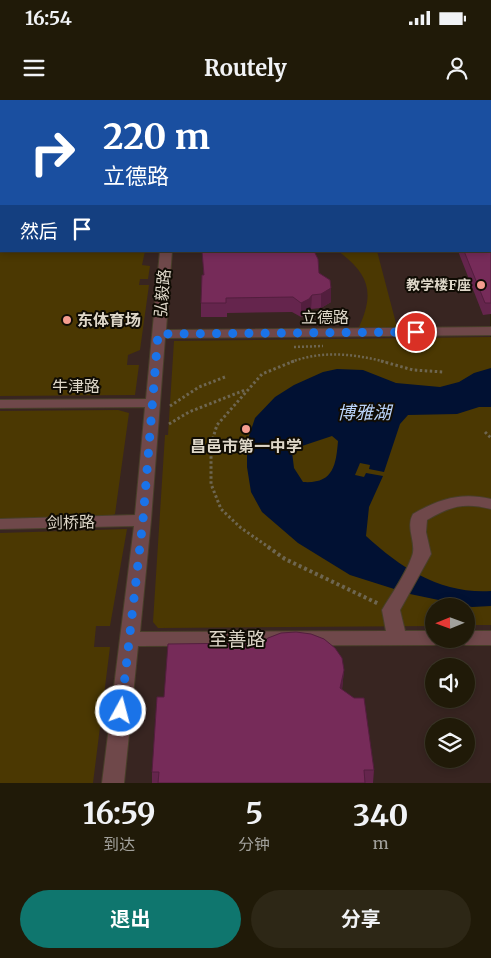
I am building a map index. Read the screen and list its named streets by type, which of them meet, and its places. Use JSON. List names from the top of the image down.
{
  "streets": {
    "street": [
      "弘毅路",
      "立德路",
      "牛津路",
      "剑桥路",
      "至善路"
    ]
  },
  "crossings": [
    ["弘毅路", "立德路"],
    ["弘毅路", "牛津路"],
    ["弘毅路", "剑桥路"],
    ["弘毅路", "至善路"]
  ],
  "water": ["博雅湖"],
  "places": ["教学楼F座", "东体育场", "昌邑市第一中学"],
  "north": "left",
  "page": {
    "status": "16:54",
    "header": "Routely",
    "turn": ["220 m", "立德路"],
    "then": "然后",
    "eta": [
      "16:59",
      "到达",
      "5",
      "分钟",
      "340",
      "m"
    ],
    "buttons": ["退出", "分享"]
  }
}
